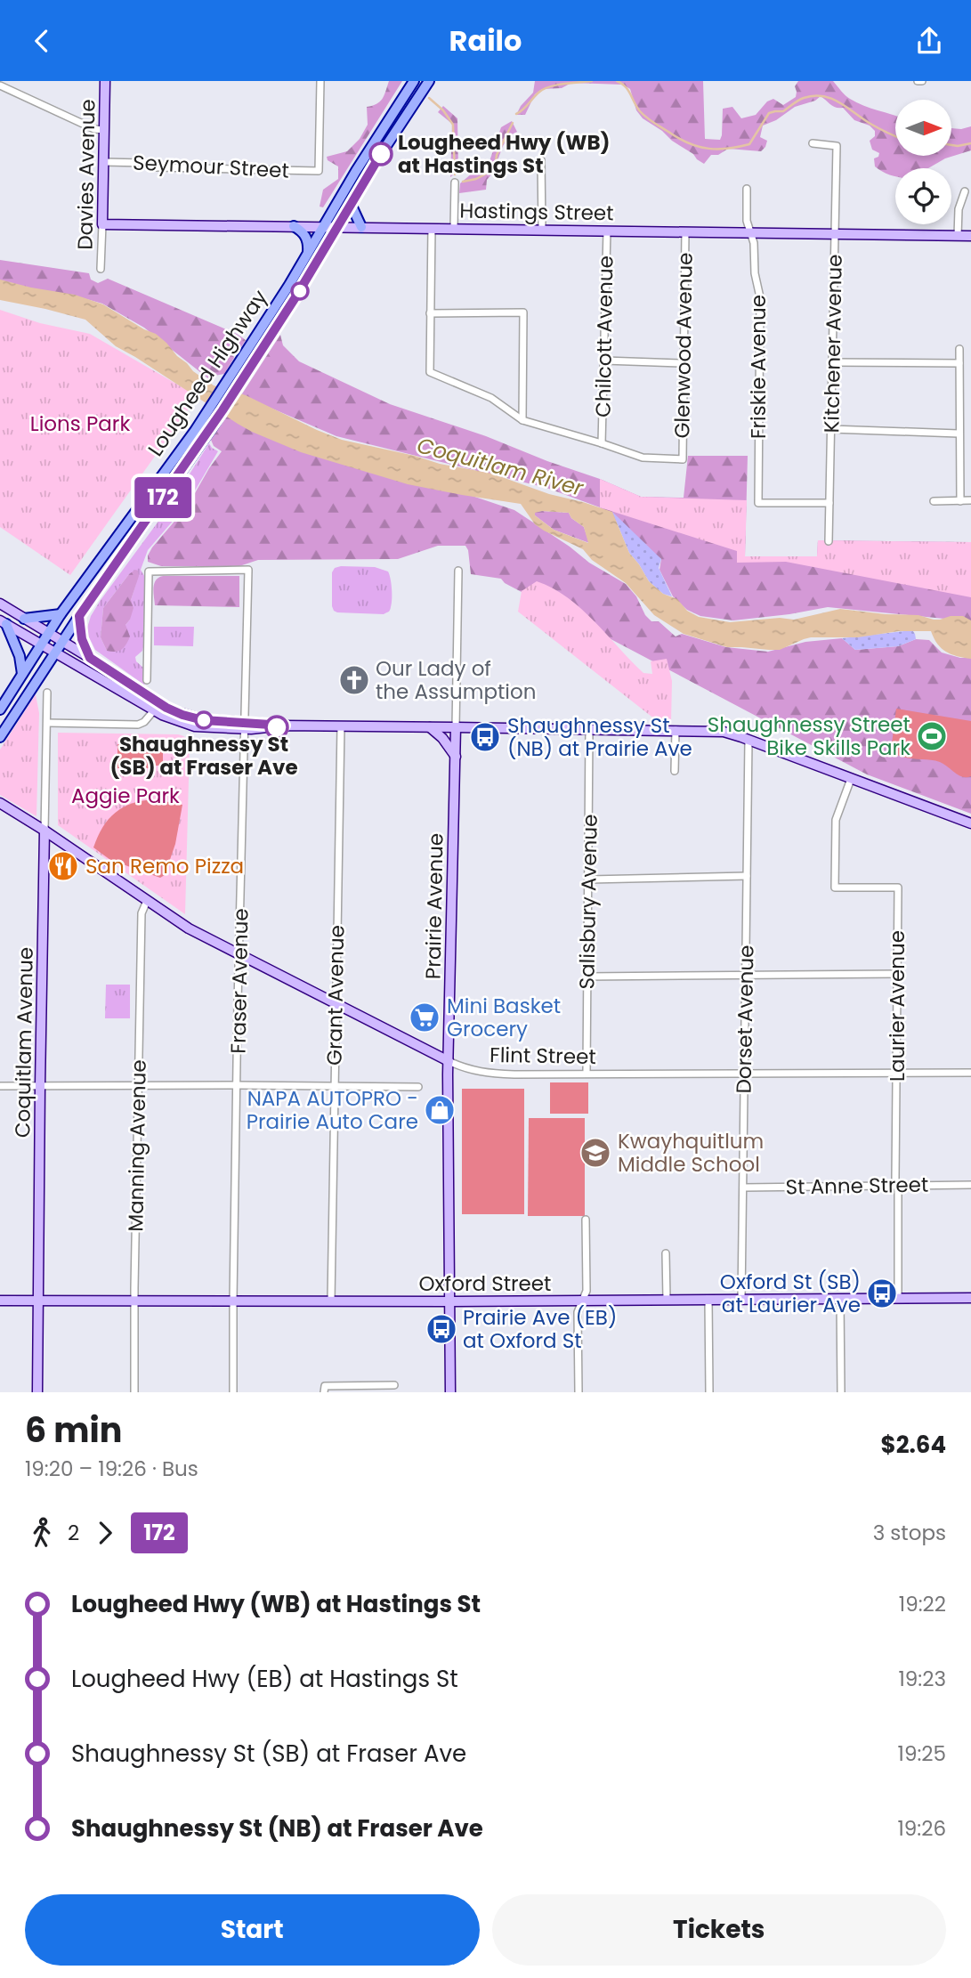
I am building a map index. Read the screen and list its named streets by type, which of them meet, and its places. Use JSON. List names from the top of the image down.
{
  "streets": {
    "main road": [
      "Davies Avenue",
      "Hastings Street",
      "Lougheed Highway",
      "Prairie Avenue",
      "Coquitlam Avenue",
      "Flint Street",
      "Oxford Street"
    ],
    "street": [
      "Seymour Street",
      "Chilcott Avenue",
      "Kitchener Avenue",
      "Glenwood Avenue",
      "Friskie Avenue",
      "Salisbury Avenue",
      "Fraser Avenue",
      "Grant Avenue",
      "Laurier Avenue",
      "Dorset Avenue",
      "Manning Avenue",
      "St Anne Street"
    ]
  },
  "crossings": [
    ["Seymour Street", "Davies Avenue"],
    ["Davies Avenue", "Hastings Street"],
    ["Hastings Street", "Chilcott Avenue"],
    ["Hastings Street", "Kitchener Avenue"],
    ["Hastings Street", "Glenwood Avenue"],
    ["Hastings Street", "Friskie Avenue"],
    ["Hastings Street", "Lougheed Highway"],
    ["Chilcott Avenue", "Glenwood Avenue"],
    ["Kitchener Avenue", "Friskie Avenue"],
    ["Salisbury Avenue", "Flint Street"],
    ["Prairie Avenue", "Flint Street"],
    ["Prairie Avenue", "Oxford Street"],
    ["Fraser Avenue", "Flint Street"],
    ["Fraser Avenue", "Oxford Street"],
    ["Grant Avenue", "Flint Street"],
    ["Grant Avenue", "Oxford Street"],
    ["Laurier Avenue", "Flint Street"],
    ["Laurier Avenue", "St Anne Street"],
    ["Laurier Avenue", "Oxford Street"],
    ["Dorset Avenue", "Flint Street"],
    ["Dorset Avenue", "St Anne Street"],
    ["Dorset Avenue", "Oxford Street"],
    ["Coquitlam Avenue", "Flint Street"],
    ["Coquitlam Avenue", "Oxford Street"],
    ["Flint Street", "Manning Avenue"],
    ["Manning Avenue", "Oxford Street"]
  ],
  "water": ["Coquitlam River"],
  "parks": ["Lions Park", "Aggie Park"],
  "places": {
    "other": ["Lougheed Hwy (WB) at Hastings St", "Shaughnessy St (SB) at Fraser Ave"],
    "church": ["Our Lady of the Assumption"],
    "sports": ["Shaughnessy Street Bike Skills Park"],
    "bus stop": ["Shaughnessy St (NB) at Prairie Ave", "Oxford St (SB) at Laurier Ave", "Prairie Ave (EB) at Oxford St"],
    "restaurant": ["San Remo Pizza"],
    "supermarket": ["Mini Basket Grocery"],
    "shop": ["NAPA AUTOPRO - Prairie Auto Care"],
    "school or university": ["Kwayhquitlum Middle School"]
  },
  "lines": ["bus line 172"],
  "north": "right",
  "page": {
    "header": "Railo",
    "on_map": "172",
    "heading": ["6 min", "19:20 – 19:26 · Bus", "$2.64"],
    "legs": ["2", "172", "3 stops"],
    "list": [
      {
        "name": "Lougheed Hwy (WB) at Hastings St",
        "value": "19:22"
      },
      {
        "name": "Lougheed Hwy (EB) at Hastings St",
        "value": "19:23"
      },
      {
        "name": "Shaughnessy St (SB) at Fraser Ave",
        "value": "19:25"
      },
      {
        "name": "Shaughnessy St (NB) at Fraser Ave",
        "value": "19:26"
      }
    ],
    "buttons": ["Start", "Tickets"]
  }
}
